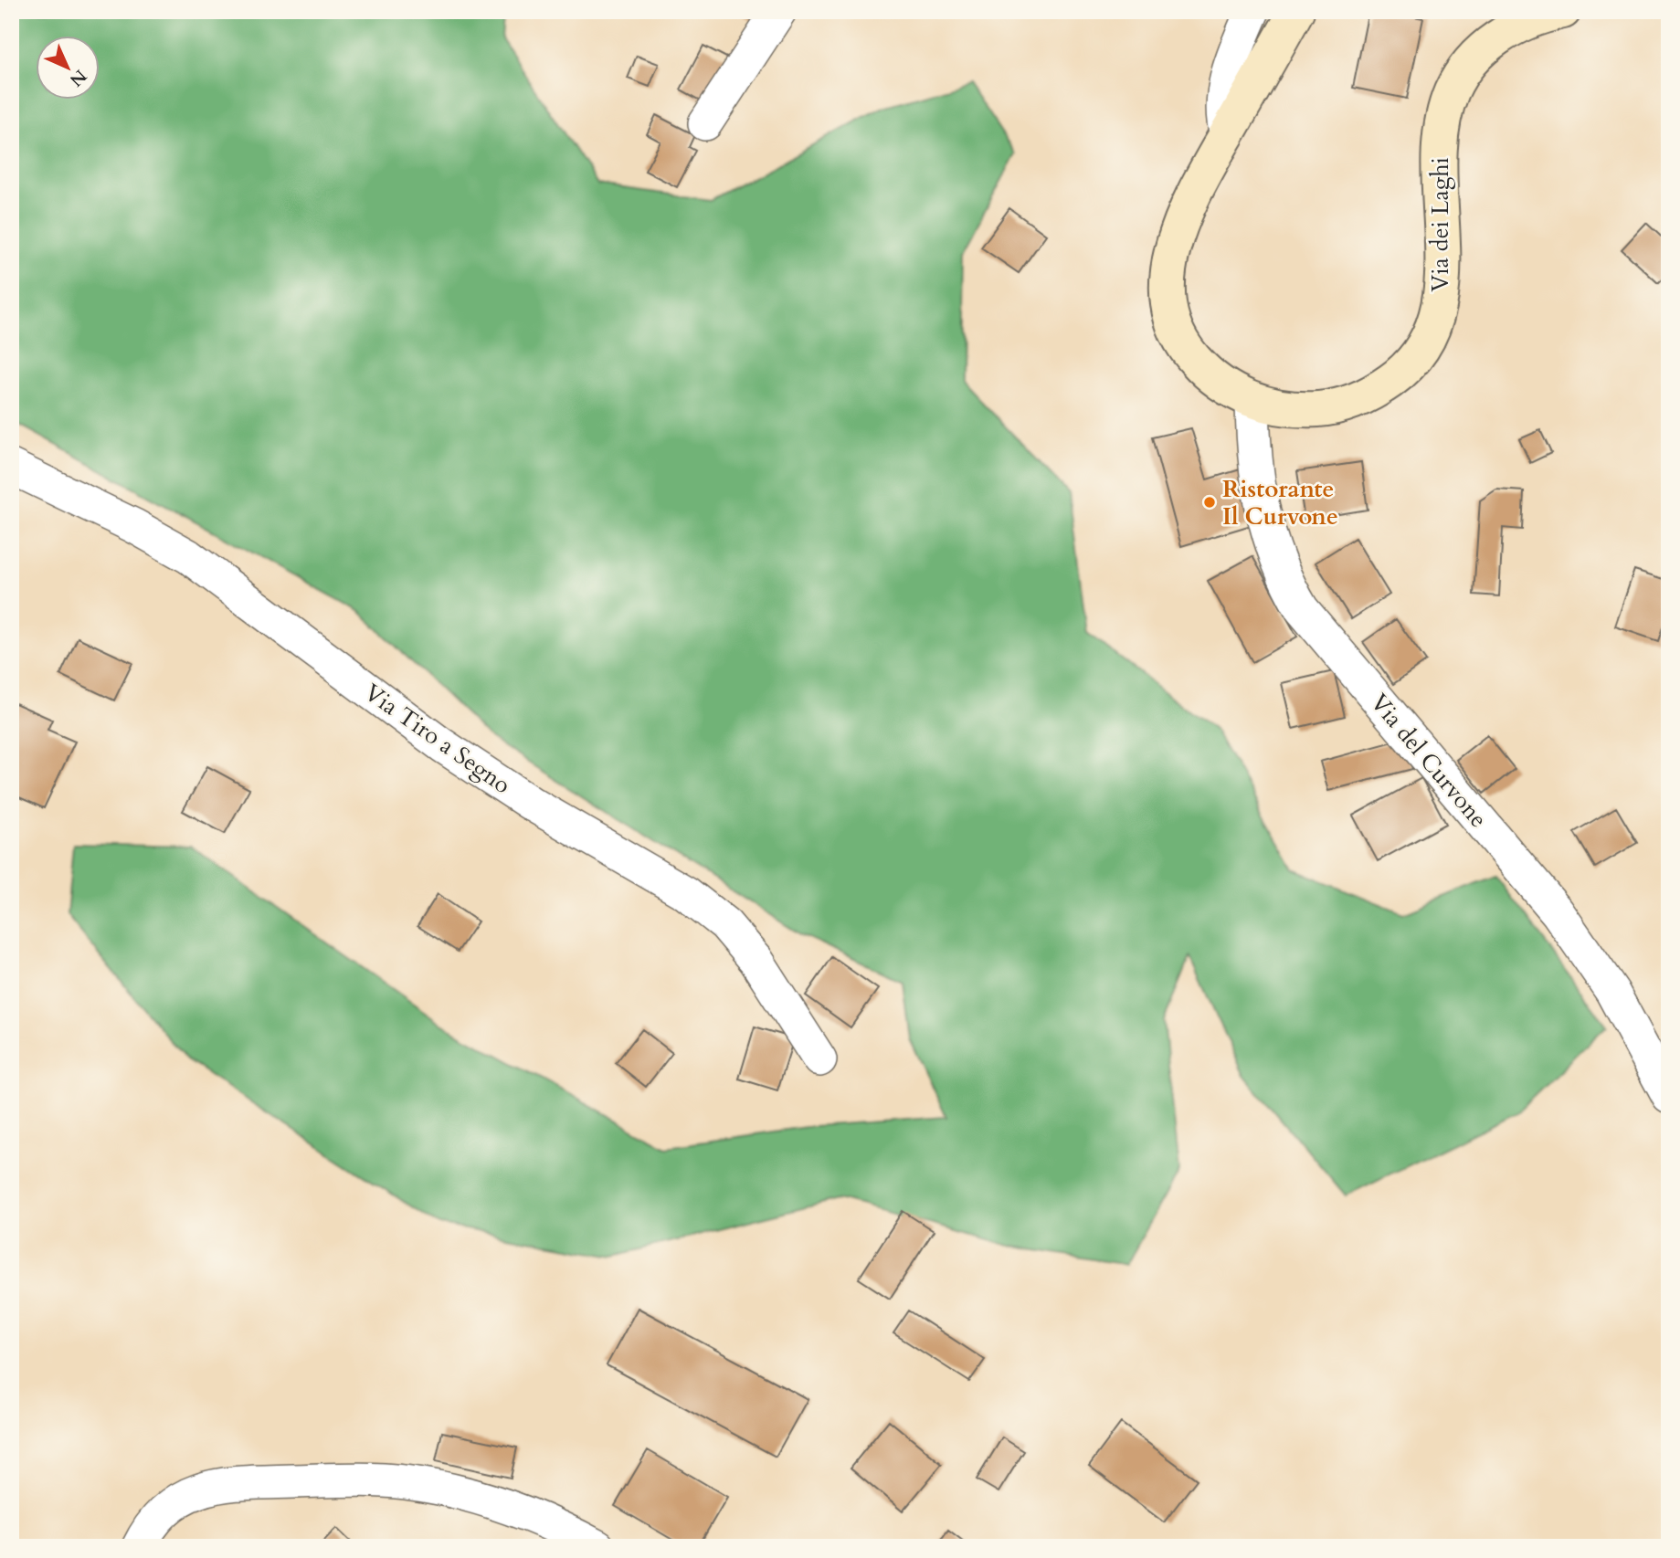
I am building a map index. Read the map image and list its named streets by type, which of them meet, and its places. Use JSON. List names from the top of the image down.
{
  "streets": {
    "main road": ["Via dei Laghi"],
    "street": ["Via Tiro a Segno", "Via del Curvone"]
  },
  "crossings": [
    ["Via dei Laghi", "Via del Curvone"]
  ],
  "places": ["Ristorante Il Curvone"],
  "north": "bottom right"
}
